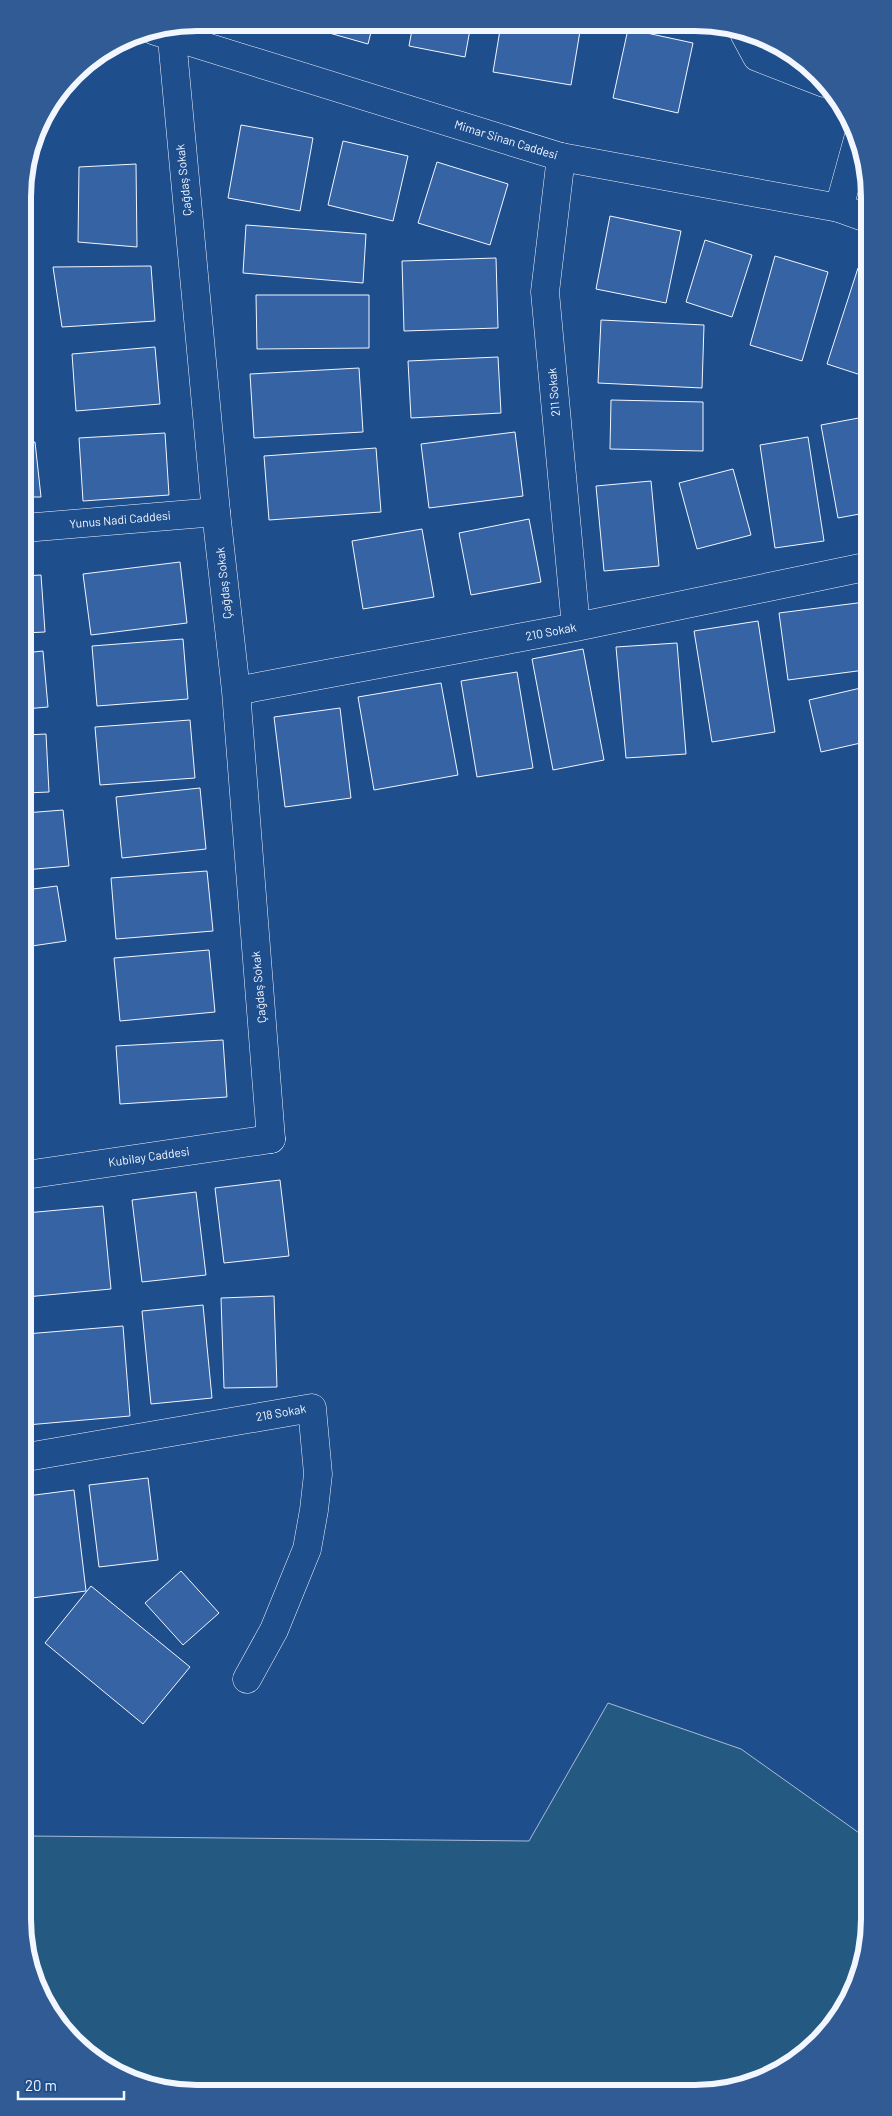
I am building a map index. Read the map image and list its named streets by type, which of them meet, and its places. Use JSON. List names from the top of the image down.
{
  "streets": {
    "street": [
      "Mimar Sinan Caddesi",
      "Çağdaş Sokak",
      "211 Sokak",
      "Yunus Nadi Caddesi",
      "210 Sokak",
      "Kubilay Caddesi",
      "218 Sokak"
    ]
  },
  "crossings": [
    ["Mimar Sinan Caddesi", "211 Sokak"],
    ["Çağdaş Sokak", "Yunus Nadi Caddesi"],
    ["Çağdaş Sokak", "210 Sokak"],
    ["Çağdaş Sokak", "Kubilay Caddesi"],
    ["211 Sokak", "210 Sokak"]
  ],
  "scale_bar": "20 m"
}
